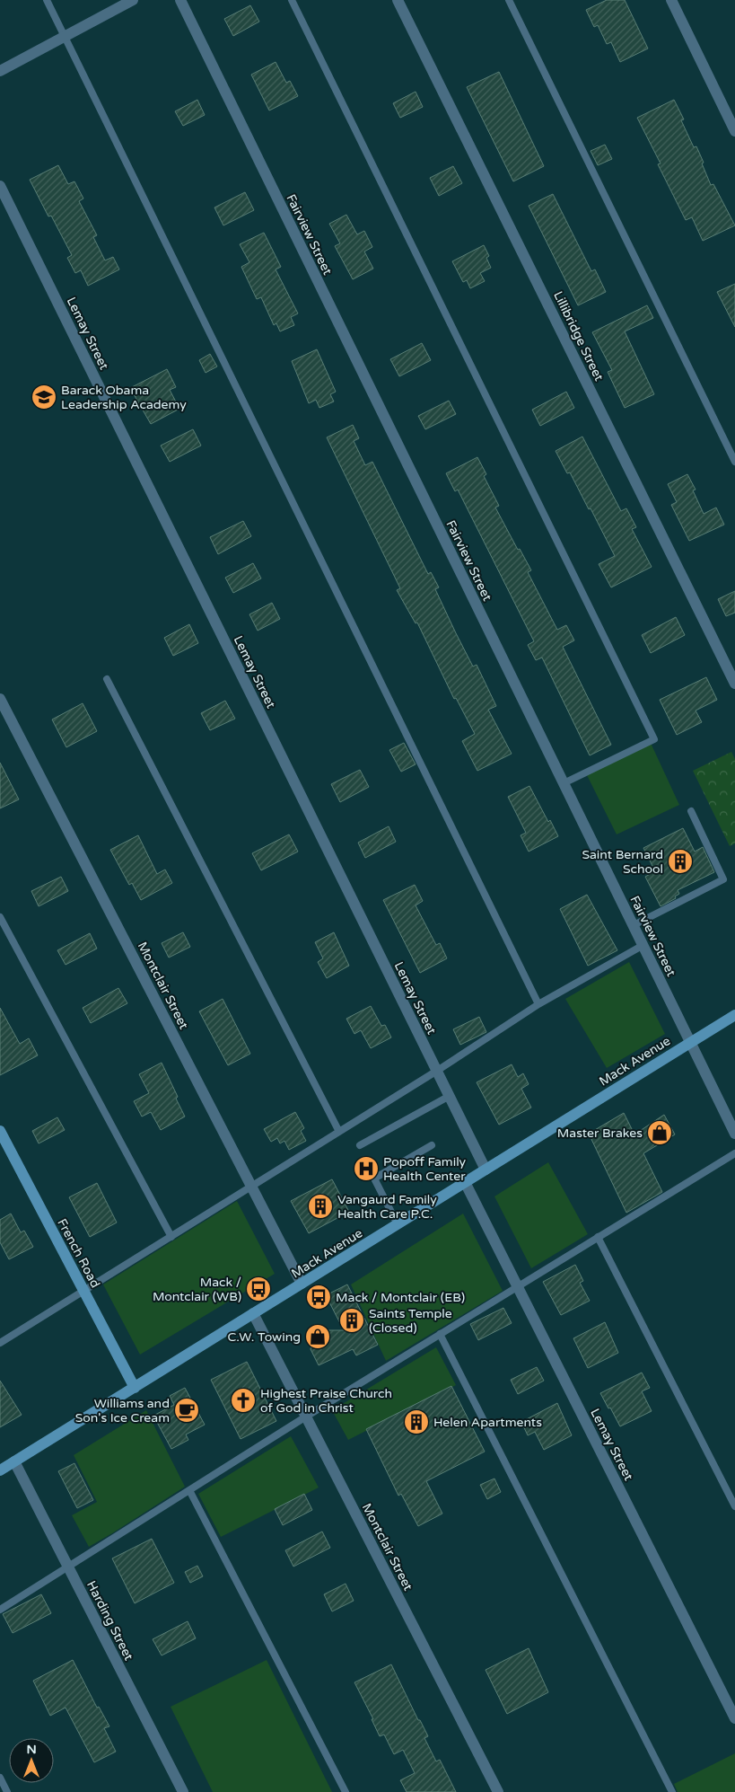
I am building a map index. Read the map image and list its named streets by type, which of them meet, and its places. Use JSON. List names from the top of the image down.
{
  "streets": {
    "main road": ["Mack Avenue", "French Road"],
    "street": [
      "Fairview Street",
      "Lemay Street",
      "Lillibridge Street",
      "Montclair Street",
      "Harding Street"
    ]
  },
  "crossings": [
    ["Fairview Street", "Mack Avenue"],
    ["Lemay Street", "Mack Avenue"],
    ["Montclair Street", "Mack Avenue"],
    ["Mack Avenue", "French Road"],
    ["Mack Avenue", "Harding Street"]
  ],
  "places": {
    "school or university": ["Barack Obama Leadership Academy"],
    "building": [
      "Saint Bernard School",
      "Vangaurd Family Health Care P.C.",
      "Saints Temple (Closed)",
      "Helen Apartments"
    ],
    "shop": ["Master Brakes", "C.W. Towing"],
    "hospital": ["Popoff Family Health Center"],
    "bus stop": ["Mack / Montclair (WB)", "Mack / Montclair (EB)"],
    "church": ["Highest Praise Church of God in Christ"],
    "cafe": ["Williams and Son's Ice Cream"]
  },
  "north": "top"
}
